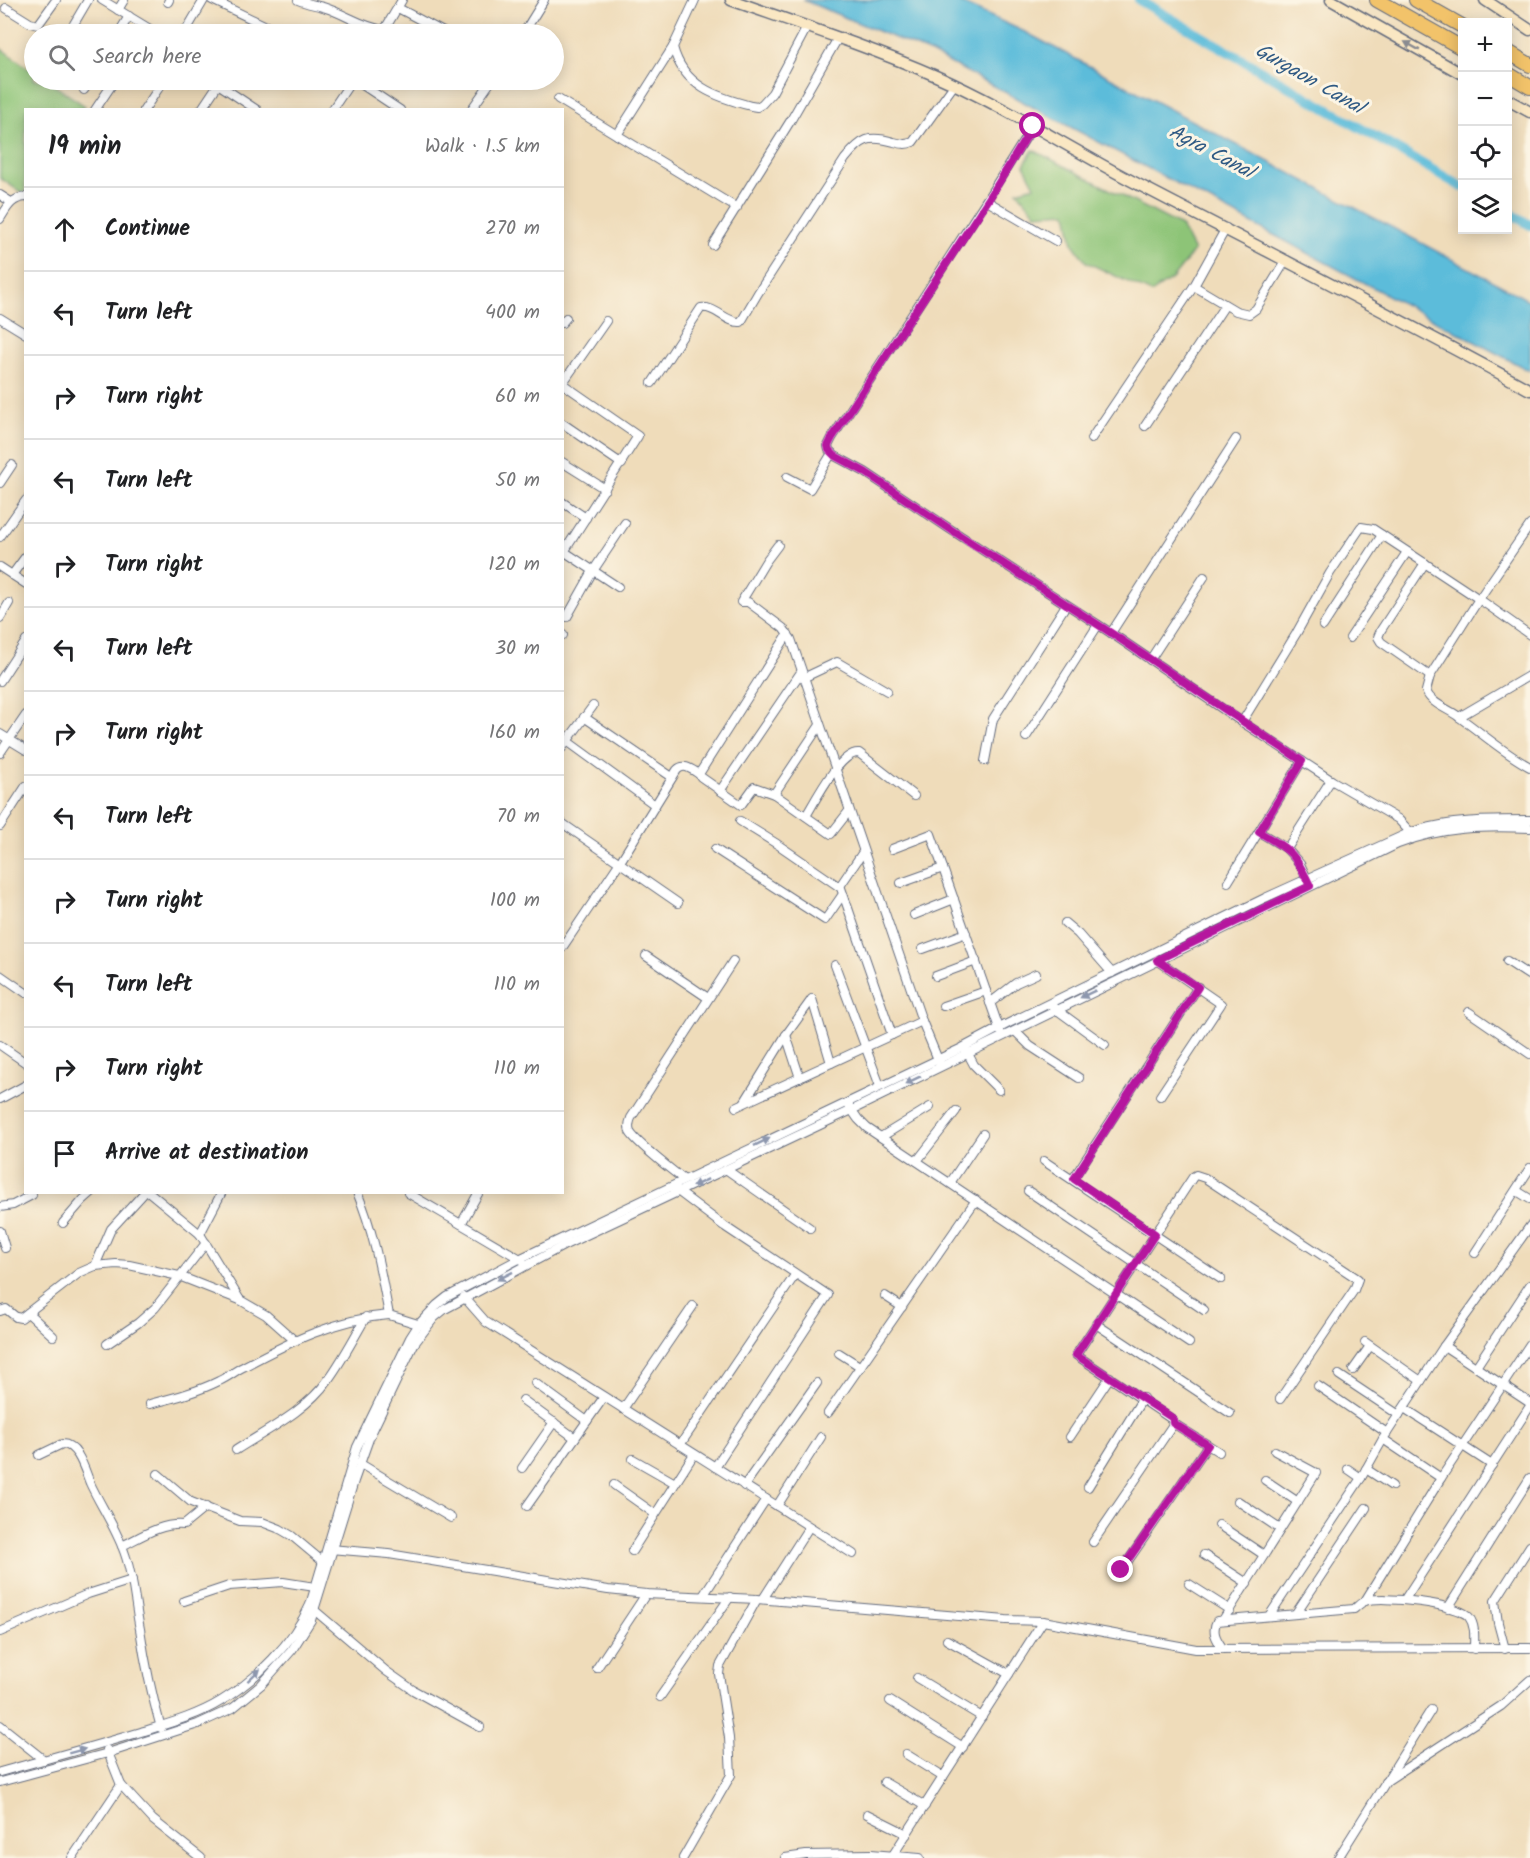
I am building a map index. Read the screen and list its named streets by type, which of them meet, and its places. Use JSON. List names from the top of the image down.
{
  "water": ["Gurgaon Canal", "Agra Canal"],
  "page": {
    "map_buttons": ["+", "−"],
    "search": "Search here",
    "heading": ["19 min", "Walk · 1.5 km"],
    "list": [
      ["Continue", "270 m"],
      ["Turn left", "400 m"],
      ["Turn right", "60 m"],
      ["Turn left", "50 m"],
      ["Turn right", "120 m"],
      ["Turn left", "30 m"],
      ["Turn right", "160 m"],
      ["Turn left", "70 m"],
      ["Turn right", "100 m"],
      ["Turn left", "110 m"],
      ["Turn right", "110 m"],
      "Arrive at destination"
    ]
  }
}
